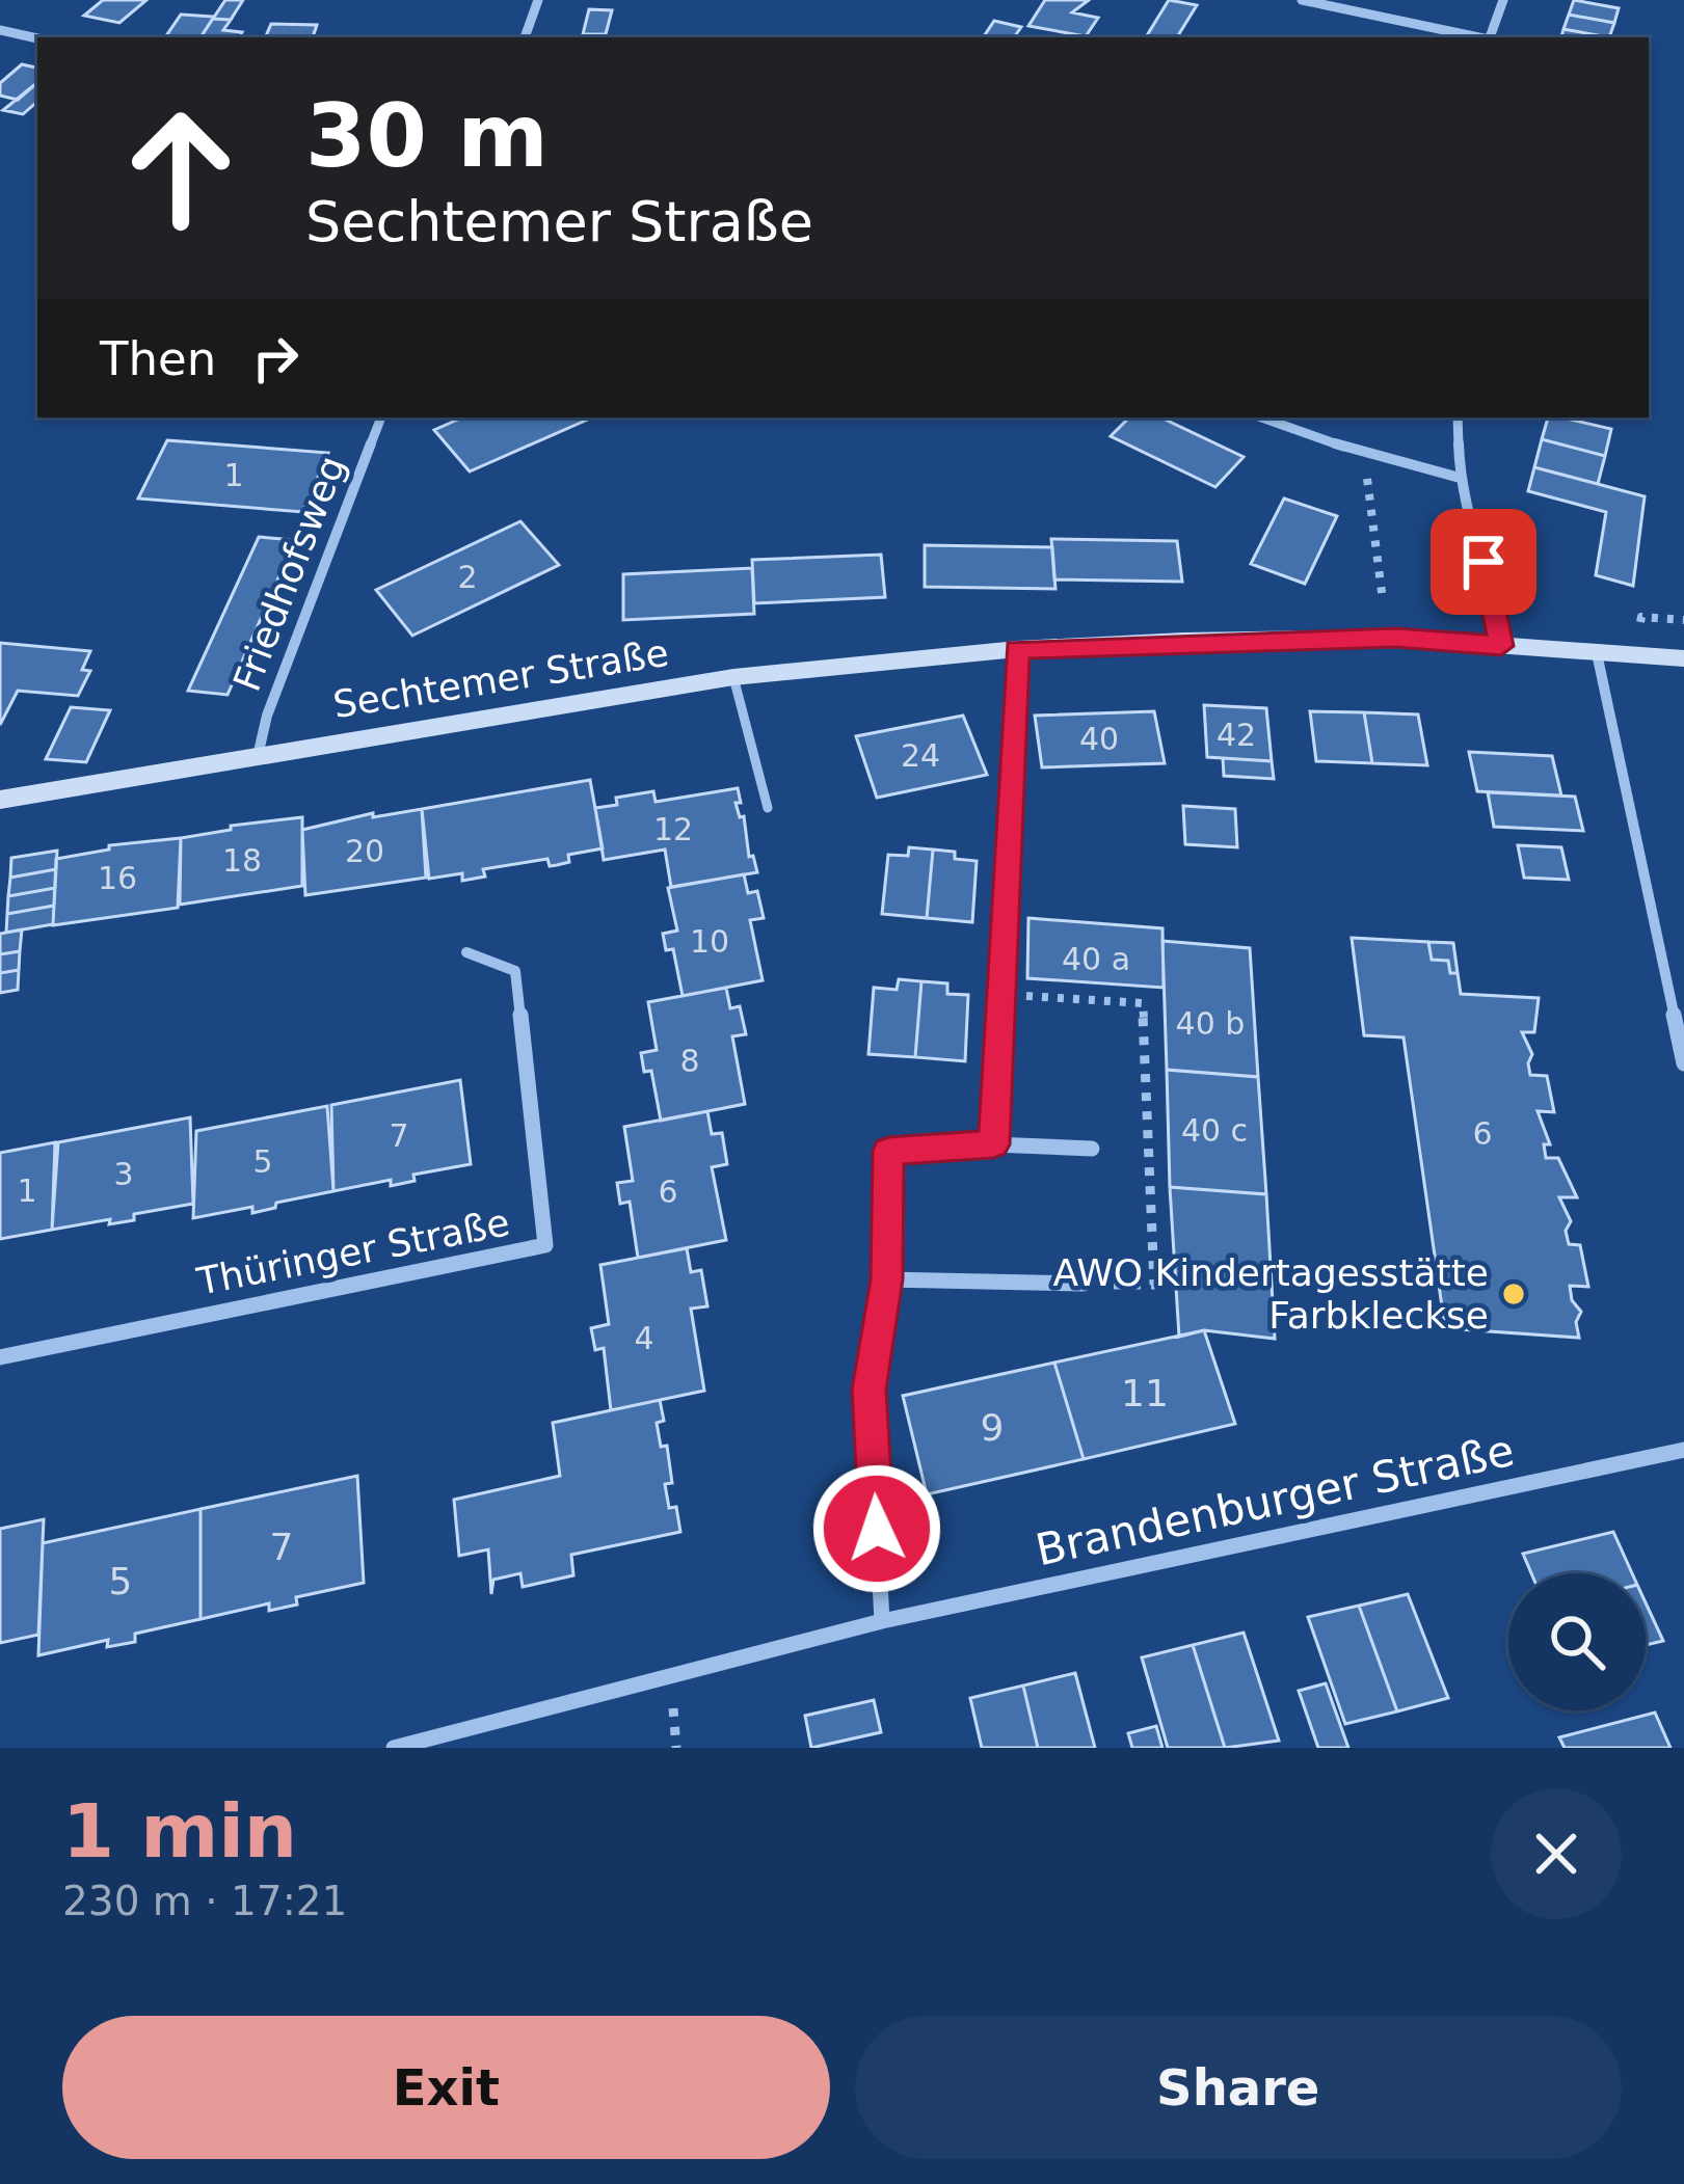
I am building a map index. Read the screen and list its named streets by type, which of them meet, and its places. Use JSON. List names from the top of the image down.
{
  "streets": {
    "street": [
      "Friedhofsweg",
      "Sechtemer Straße",
      "Thüringer Straße",
      "Brandenburger Straße"
    ]
  },
  "crossings": [
    ["Friedhofsweg", "Sechtemer Straße"]
  ],
  "places": ["AWO Kindertagesstätte Farbkleckse"],
  "house_numbers": [
    "1",
    "2",
    "42",
    "40",
    "24",
    "12",
    "20",
    "18",
    "16",
    "10",
    "40 a",
    "40 b",
    "8",
    "40 c",
    "6",
    "7",
    "5",
    "3",
    "1",
    "6",
    "4",
    "11",
    "9",
    "7",
    "5"
  ],
  "page": {
    "turn": ["30 m", "Sechtemer Straße"],
    "then": "Then",
    "heading": ["1 min", "230 m · 17:21"],
    "buttons": ["Exit", "Share"]
  }
}
